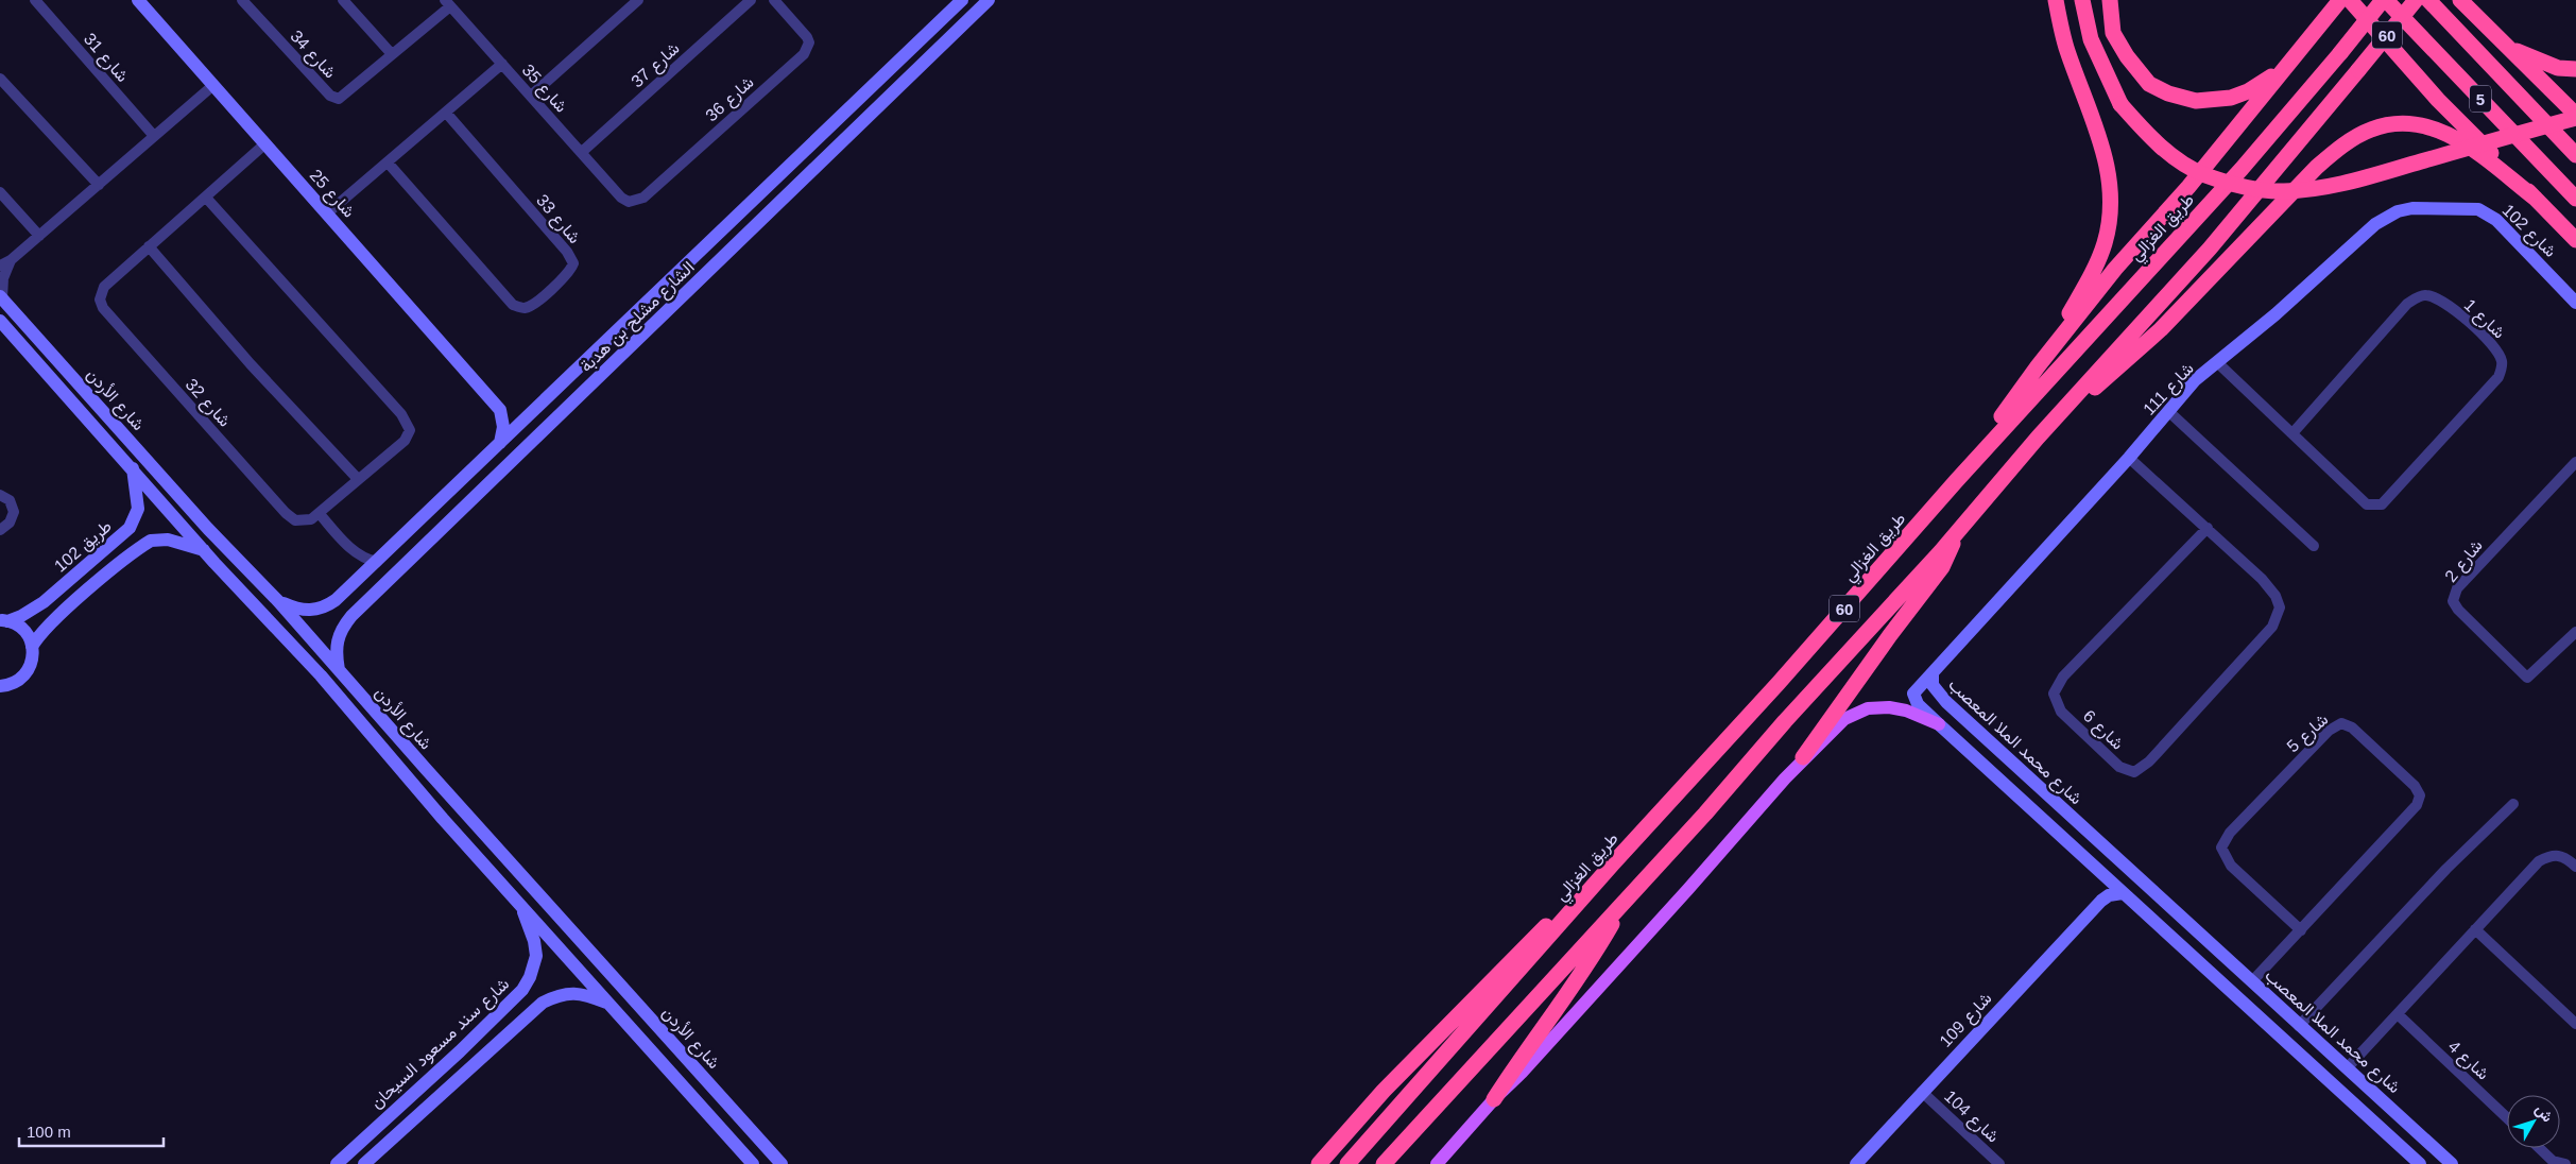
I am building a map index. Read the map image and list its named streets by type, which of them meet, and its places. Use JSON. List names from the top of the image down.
{
  "streets": {
    "highway": ["60", "5", "طريق الغزالي"],
    "street": [
      "شارع 34",
      "شارع 31",
      "شارع 37",
      "شارع 35",
      "شارع 36",
      "شارع 25",
      "شارع 33",
      "شارع 102",
      "الشارع مشلح بن هدبة",
      "شارع 1",
      "شارع 111",
      "شارع الأردن",
      "شارع 32",
      "طريق 102",
      "شارع 2",
      "شارع 6",
      "شارع 5",
      "شارع محمد الملا المعصب",
      "شارع 109",
      "شارع سند مسعود السيحان",
      "شارع 4",
      "شارع 104"
    ]
  },
  "crossings": [
    ["شارع 34", "شارع 35"],
    ["شارع 37", "شارع 35"],
    ["شارع 35", "شارع 36"],
    ["5", "طريق الغزالي"],
    ["شارع 25", "شارع 32"],
    ["شارع 102", "شارع 111"],
    ["الشارع مشلح بن هدبة", "شارع الأردن"],
    ["شارع 1", "شارع 111"],
    ["شارع 111", "شارع 6"],
    ["شارع 111", "شارع محمد الملا المعصب"],
    ["شارع الأردن", "طريق 102"],
    ["شارع الأردن", "شارع سند مسعود السيحان"],
    ["شارع 5", "شارع محمد الملا المعصب"],
    ["شارع محمد الملا المعصب", "شارع 109"],
    ["شارع 109", "شارع 104"]
  ],
  "scale_bar": "100 m",
  "north": "top right"
}
